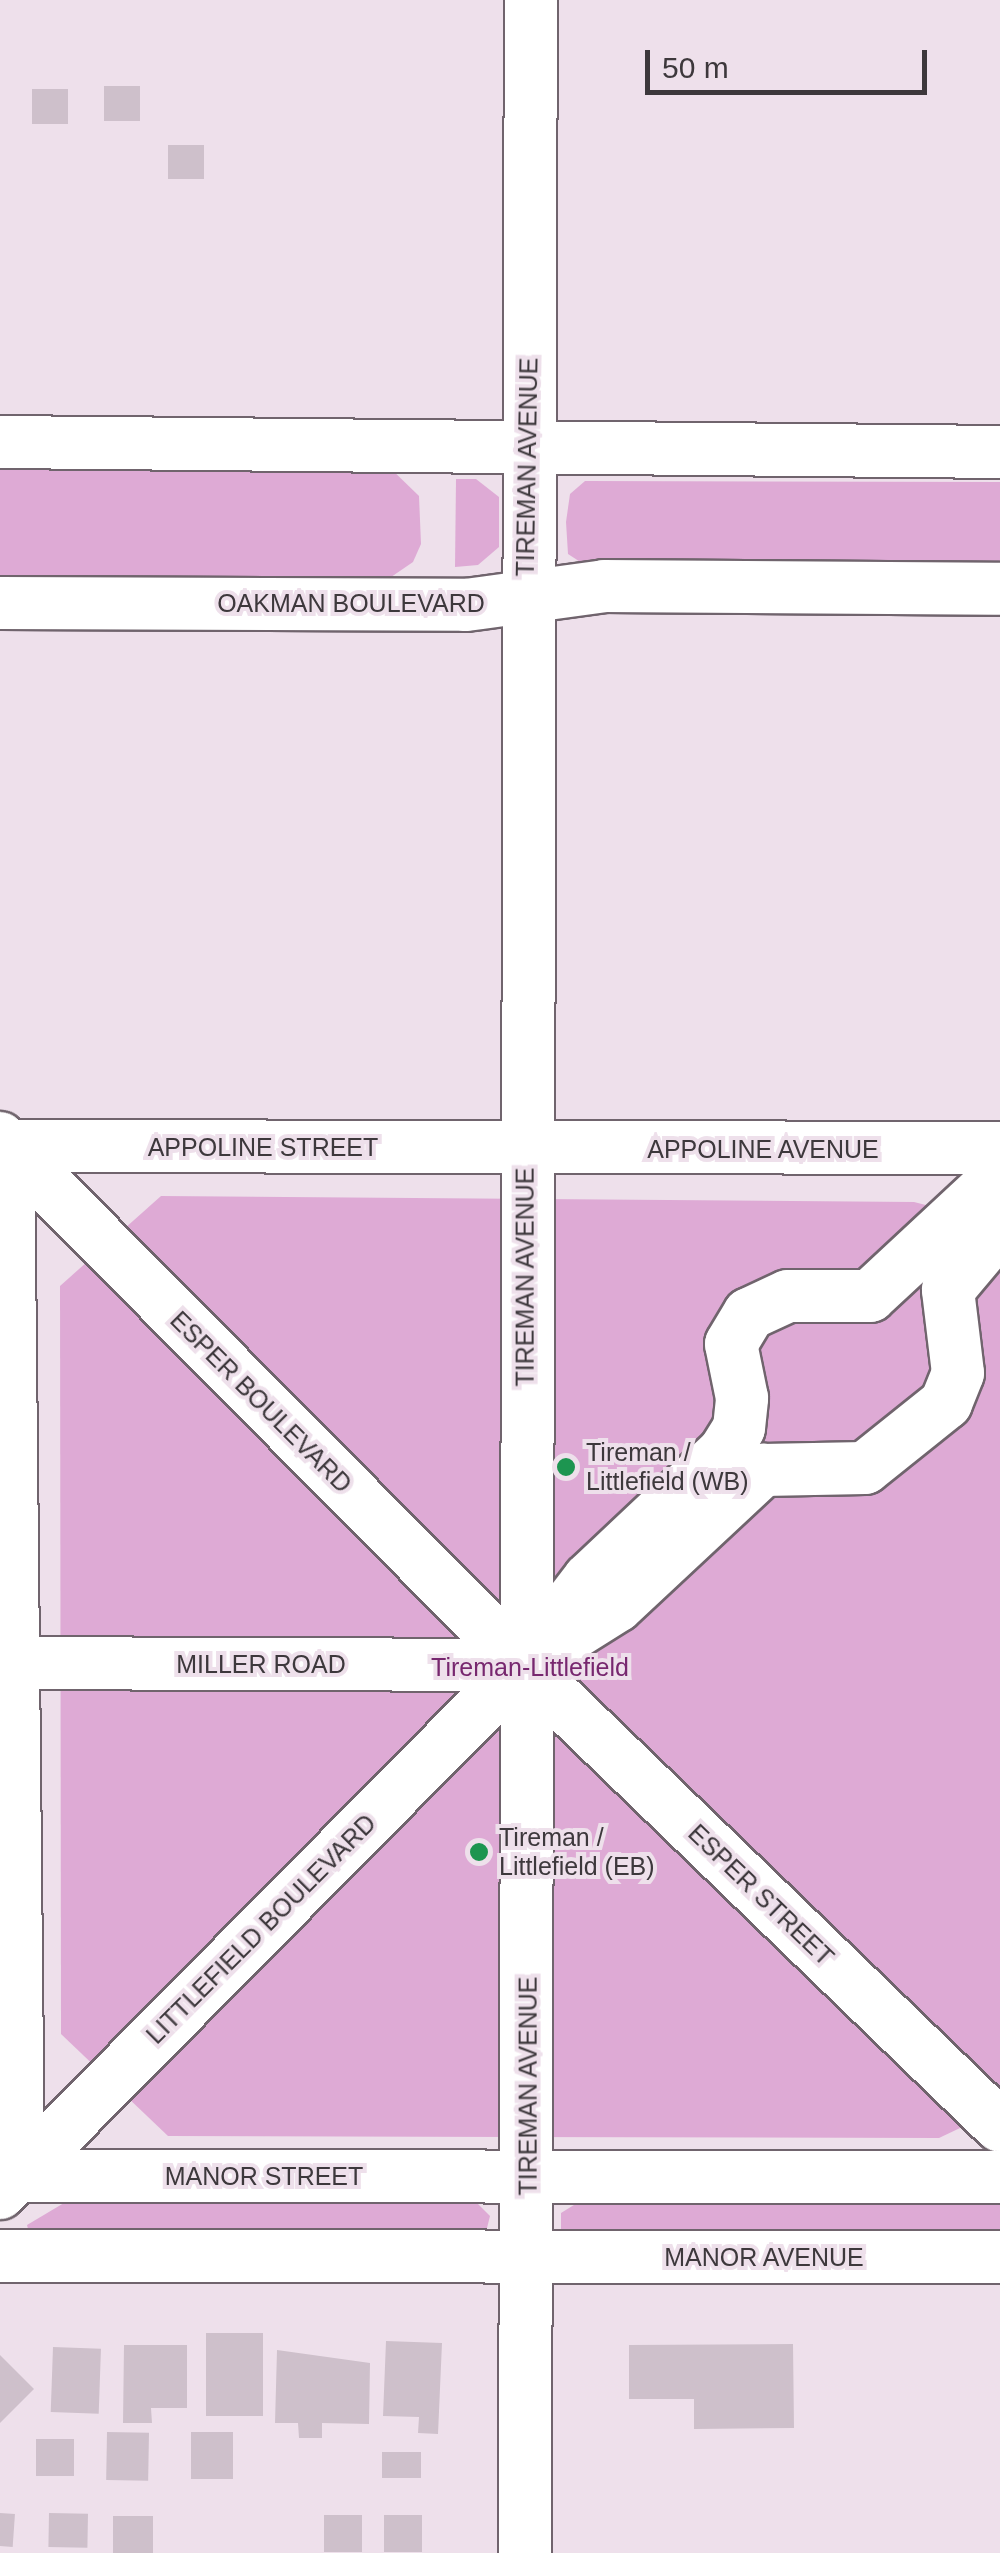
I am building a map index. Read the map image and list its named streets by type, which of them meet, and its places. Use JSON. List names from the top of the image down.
{
  "streets": {
    "street": [
      "TIREMAN AVENUE",
      "OAKMAN BOULEVARD",
      "APPOLINE STREET",
      "APPOLINE AVENUE",
      "ESPER BOULEVARD",
      "MILLER ROAD",
      "ESPER STREET",
      "LITTLEFIELD BOULEVARD",
      "MANOR STREET",
      "MANOR AVENUE"
    ]
  },
  "crossings": [
    ["TIREMAN AVENUE", "OAKMAN BOULEVARD"],
    ["TIREMAN AVENUE", "APPOLINE STREET"],
    ["TIREMAN AVENUE", "APPOLINE AVENUE"],
    ["TIREMAN AVENUE", "ESPER BOULEVARD"],
    ["TIREMAN AVENUE", "MILLER ROAD"],
    ["TIREMAN AVENUE", "ESPER STREET"],
    ["TIREMAN AVENUE", "LITTLEFIELD BOULEVARD"],
    ["TIREMAN AVENUE", "MANOR STREET"],
    ["TIREMAN AVENUE", "MANOR AVENUE"],
    ["APPOLINE STREET", "APPOLINE AVENUE"],
    ["APPOLINE STREET", "ESPER BOULEVARD"],
    ["ESPER BOULEVARD", "MILLER ROAD"],
    ["ESPER BOULEVARD", "ESPER STREET"],
    ["ESPER BOULEVARD", "LITTLEFIELD BOULEVARD"],
    ["MILLER ROAD", "ESPER STREET"],
    ["MILLER ROAD", "LITTLEFIELD BOULEVARD"],
    ["ESPER STREET", "LITTLEFIELD BOULEVARD"],
    ["LITTLEFIELD BOULEVARD", "MANOR STREET"]
  ],
  "parks": ["Tireman-Littlefield"],
  "places": ["Tireman / Littlefield (WB)", "Tireman / Littlefield (EB)"],
  "scale_bar": "50 m"
}
